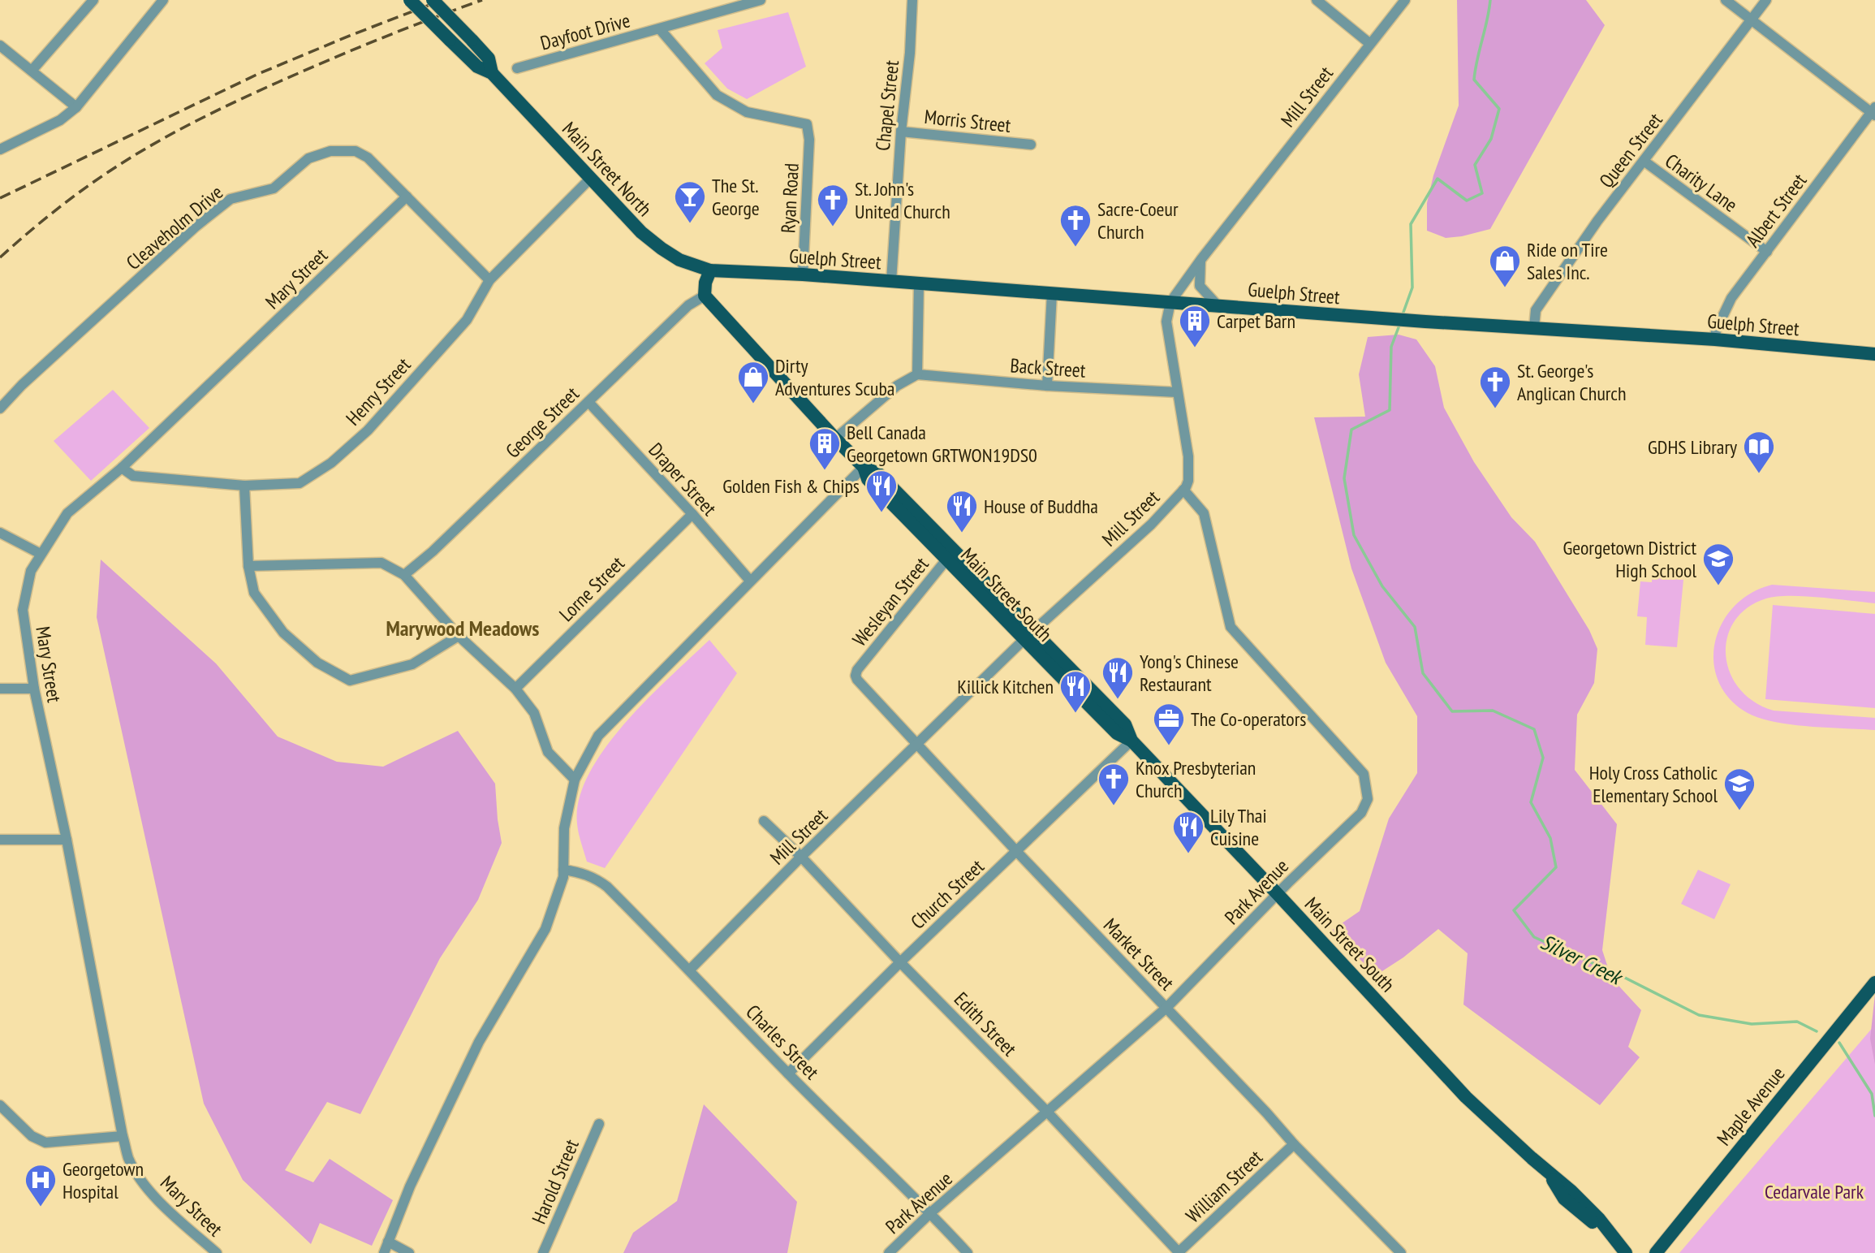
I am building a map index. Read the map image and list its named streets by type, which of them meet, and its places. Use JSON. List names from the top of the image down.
{
  "streets": {
    "main road": [
      "Main Street North",
      "Guelph Street",
      "Main Street South",
      "Maple Avenue"
    ],
    "street": [
      "Dayfoot Drive",
      "Mill Street",
      "Chapel Street",
      "Morris Street",
      "Queen Street",
      "Charity Lane",
      "Ryan Road",
      "Albert Street",
      "Cleaveholm Drive",
      "Mary Street",
      "Back Street",
      "Henry Street",
      "George Street",
      "Draper Street",
      "Lorne Street",
      "Wesleyan Street",
      "Park Avenue",
      "Church Street",
      "Market Street",
      "Edith Street",
      "Charles Street",
      "Harold Street",
      "William Street"
    ]
  },
  "crossings": [
    ["Dayfoot Drive", "Ryan Road"],
    ["Mill Street", "Guelph Street"],
    ["Mill Street", "Back Street"],
    ["Mill Street", "Main Street South"],
    ["Mill Street", "Park Avenue"],
    ["Mill Street", "Market Street"],
    ["Mill Street", "Edith Street"],
    ["Mill Street", "Charles Street"],
    ["Chapel Street", "Morris Street"],
    ["Chapel Street", "Guelph Street"],
    ["Queen Street", "Charity Lane"],
    ["Queen Street", "Guelph Street"],
    ["Main Street North", "Guelph Street"],
    ["Main Street North", "Henry Street"],
    ["Charity Lane", "Albert Street"],
    ["Ryan Road", "Guelph Street"],
    ["Albert Street", "Guelph Street"],
    ["Cleaveholm Drive", "Mary Street"],
    ["Cleaveholm Drive", "Henry Street"],
    ["Mary Street", "Henry Street"],
    ["George Street", "Draper Street"],
    ["George Street", "Main Street South"],
    ["Draper Street", "Lorne Street"],
    ["Main Street South", "Wesleyan Street"],
    ["Main Street South", "Park Avenue"],
    ["Main Street South", "Church Street"],
    ["Wesleyan Street", "Market Street"],
    ["Park Avenue", "Market Street"],
    ["Park Avenue", "Edith Street"],
    ["Park Avenue", "Charles Street"],
    ["Church Street", "Market Street"],
    ["Church Street", "Edith Street"],
    ["Church Street", "Charles Street"],
    ["Market Street", "William Street"],
    ["Edith Street", "William Street"]
  ],
  "districts": ["Marywood Meadows"],
  "water": ["Silver Creek"],
  "parks": ["Cedarvale Park"],
  "places": {
    "bar": ["The St. George"],
    "church": [
      "St. John's United Church",
      "Sacre-Coeur Church",
      "St. George's Anglican Church",
      "Knox Presbyterian Church"
    ],
    "shop": ["Ride on Tire Sales Inc.", "Dirty Adventures Scuba"],
    "building": ["Carpet Barn", "Bell Canada Georgetown GRTWON19DS0"],
    "library": ["GDHS Library"],
    "restaurant": [
      "Golden Fish & Chips",
      "House of Buddha",
      "Yong's Chinese Restaurant",
      "Killick Kitchen",
      "Lily Thai Cuisine"
    ],
    "school or university": ["Georgetown District High School", "Holy Cross Catholic Elementary School"],
    "office": ["The Co-operators"],
    "hospital": ["Georgetown Hospital"]
  }
}
